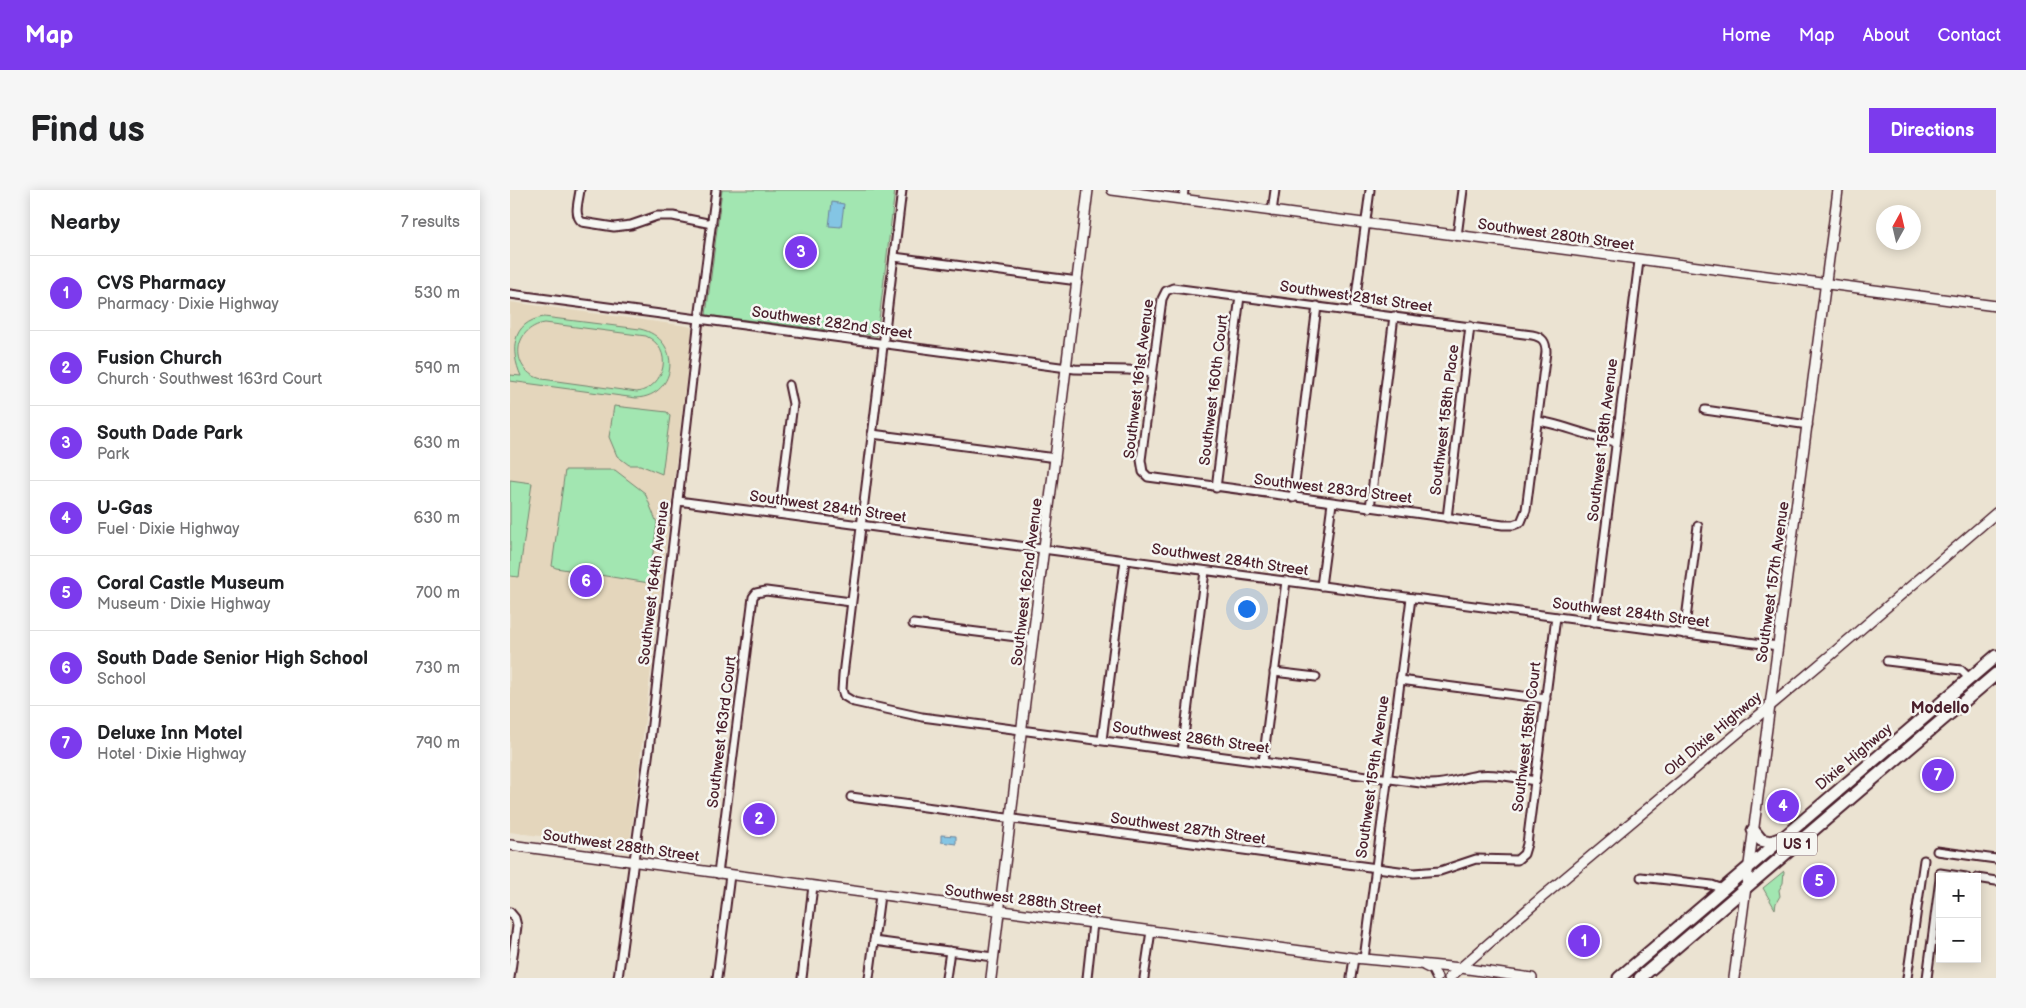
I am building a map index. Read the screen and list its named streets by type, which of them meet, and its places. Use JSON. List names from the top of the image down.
{
  "streets": {
    "highway": ["Dixie Highway", "US 1"],
    "street": [
      "Southwest 280th Street",
      "Southwest 281st Street",
      "Southwest 282nd Street",
      "Southwest 161st Avenue",
      "Southwest 160th Court",
      "Southwest 158th Place",
      "Southwest 158th Avenue",
      "Southwest 283rd Street",
      "Southwest 284th Street",
      "Southwest 162nd Avenue",
      "Southwest 157th Avenue",
      "Southwest 164th Avenue",
      "Southwest 163rd Court",
      "Old Dixie Highway",
      "Southwest 158th Court",
      "Southwest 286th Street",
      "Southwest 159th Avenue",
      "Southwest 287th Street",
      "Southwest 288th Street"
    ]
  },
  "crossings": [
    ["Southwest 280th Street", "Southwest 158th Avenue"],
    ["Southwest 280th Street", "Southwest 157th Avenue"],
    ["Southwest 281st Street", "Southwest 161st Avenue"],
    ["Southwest 281st Street", "Southwest 160th Court"],
    ["Southwest 281st Street", "Southwest 158th Place"],
    ["Southwest 281st Street", "Southwest 283rd Street"],
    ["Southwest 282nd Street", "Southwest 161st Avenue"],
    ["Southwest 282nd Street", "Southwest 162nd Avenue"],
    ["Southwest 282nd Street", "Southwest 164th Avenue"],
    ["Southwest 161st Avenue", "Southwest 283rd Street"],
    ["Southwest 160th Court", "Southwest 283rd Street"],
    ["Southwest 158th Place", "Southwest 283rd Street"],
    ["Southwest 158th Avenue", "Southwest 284th Street"],
    ["Southwest 284th Street", "Southwest 162nd Avenue"],
    ["Southwest 284th Street", "Southwest 157th Avenue"],
    ["Southwest 284th Street", "Southwest 164th Avenue"],
    ["Southwest 284th Street", "Southwest 158th Court"],
    ["Southwest 284th Street", "Southwest 159th Avenue"],
    ["Southwest 162nd Avenue", "Southwest 286th Street"],
    ["Southwest 162nd Avenue", "Southwest 287th Street"],
    ["Southwest 162nd Avenue", "Southwest 288th Street"],
    ["Southwest 157th Avenue", "Old Dixie Highway"],
    ["Southwest 157th Avenue", "Dixie Highway"],
    ["Southwest 164th Avenue", "Southwest 288th Street"],
    ["Southwest 163rd Court", "Southwest 286th Street"],
    ["Southwest 163rd Court", "Southwest 288th Street"],
    ["Old Dixie Highway", "Southwest 288th Street"],
    ["Southwest 158th Court", "Southwest 286th Street"],
    ["Southwest 158th Court", "Southwest 287th Street"],
    ["Southwest 286th Street", "Southwest 159th Avenue"],
    ["Southwest 159th Avenue", "Southwest 287th Street"],
    ["Southwest 159th Avenue", "Southwest 288th Street"]
  ],
  "districts": ["Modello"],
  "north": "top",
  "page": {
    "header": "Map",
    "nav": [
      "Home",
      "Map",
      "About",
      "Contact"
    ],
    "buttons": "Directions",
    "title": "Find us",
    "heading": ["Nearby", "7 results"],
    "pins": [
      "3",
      "6",
      "7",
      "4",
      "2",
      "5",
      "1"
    ],
    "list": [
      {
        "mark": "1",
        "name": "CVS Pharmacy",
        "note": "Pharmacy · Dixie Highway",
        "value": "530 m"
      },
      {
        "mark": "2",
        "name": "Fusion Church",
        "note": "Church · Southwest 163rd Court",
        "value": "590 m"
      },
      {
        "mark": "3",
        "name": "South Dade Park",
        "note": "Park",
        "value": "630 m"
      },
      {
        "mark": "4",
        "name": "U-Gas",
        "note": "Fuel · Dixie Highway",
        "value": "630 m"
      },
      {
        "mark": "5",
        "name": "Coral Castle Museum",
        "note": "Museum · Dixie Highway",
        "value": "700 m"
      },
      {
        "mark": "6",
        "name": "South Dade Senior High School",
        "note": "School",
        "value": "730 m"
      },
      {
        "mark": "7",
        "name": "Deluxe Inn Motel",
        "note": "Hotel · Dixie Highway",
        "value": "790 m"
      }
    ],
    "map_buttons": ["+", "−"]
  }
}
